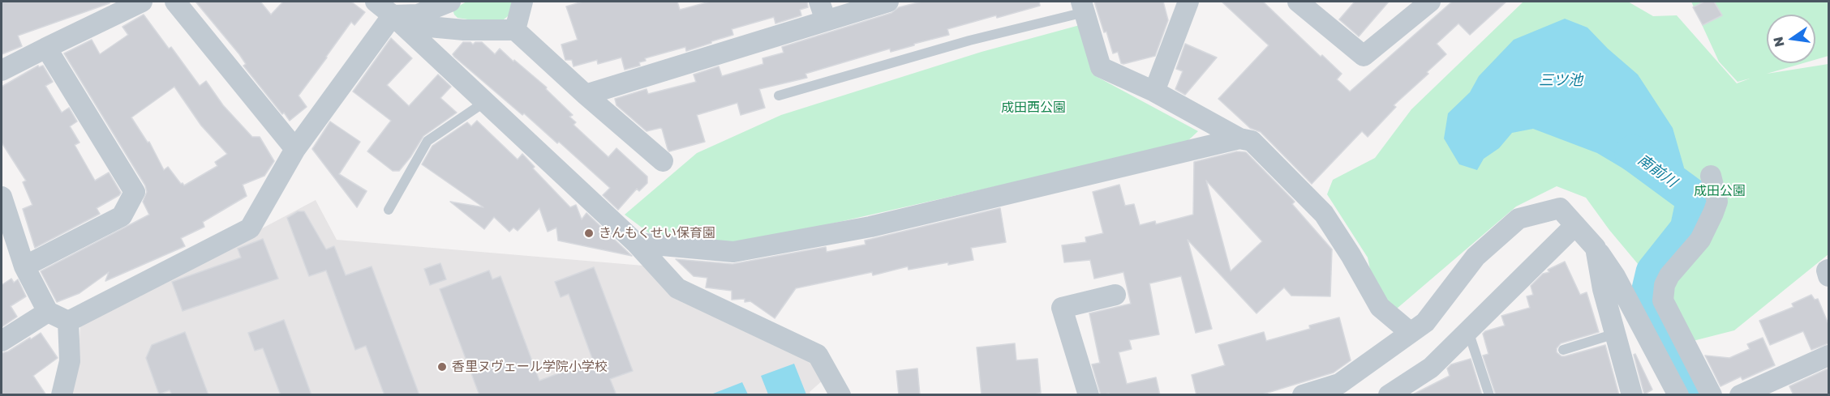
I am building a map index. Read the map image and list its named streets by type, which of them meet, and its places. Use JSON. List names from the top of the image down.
{
  "water": ["三ツ池", "南前川"],
  "parks": ["成田西公園", "成田公園"],
  "places": ["きんもくせい保育園", "香里ヌヴェール学院小学校"],
  "north": "left"
}
